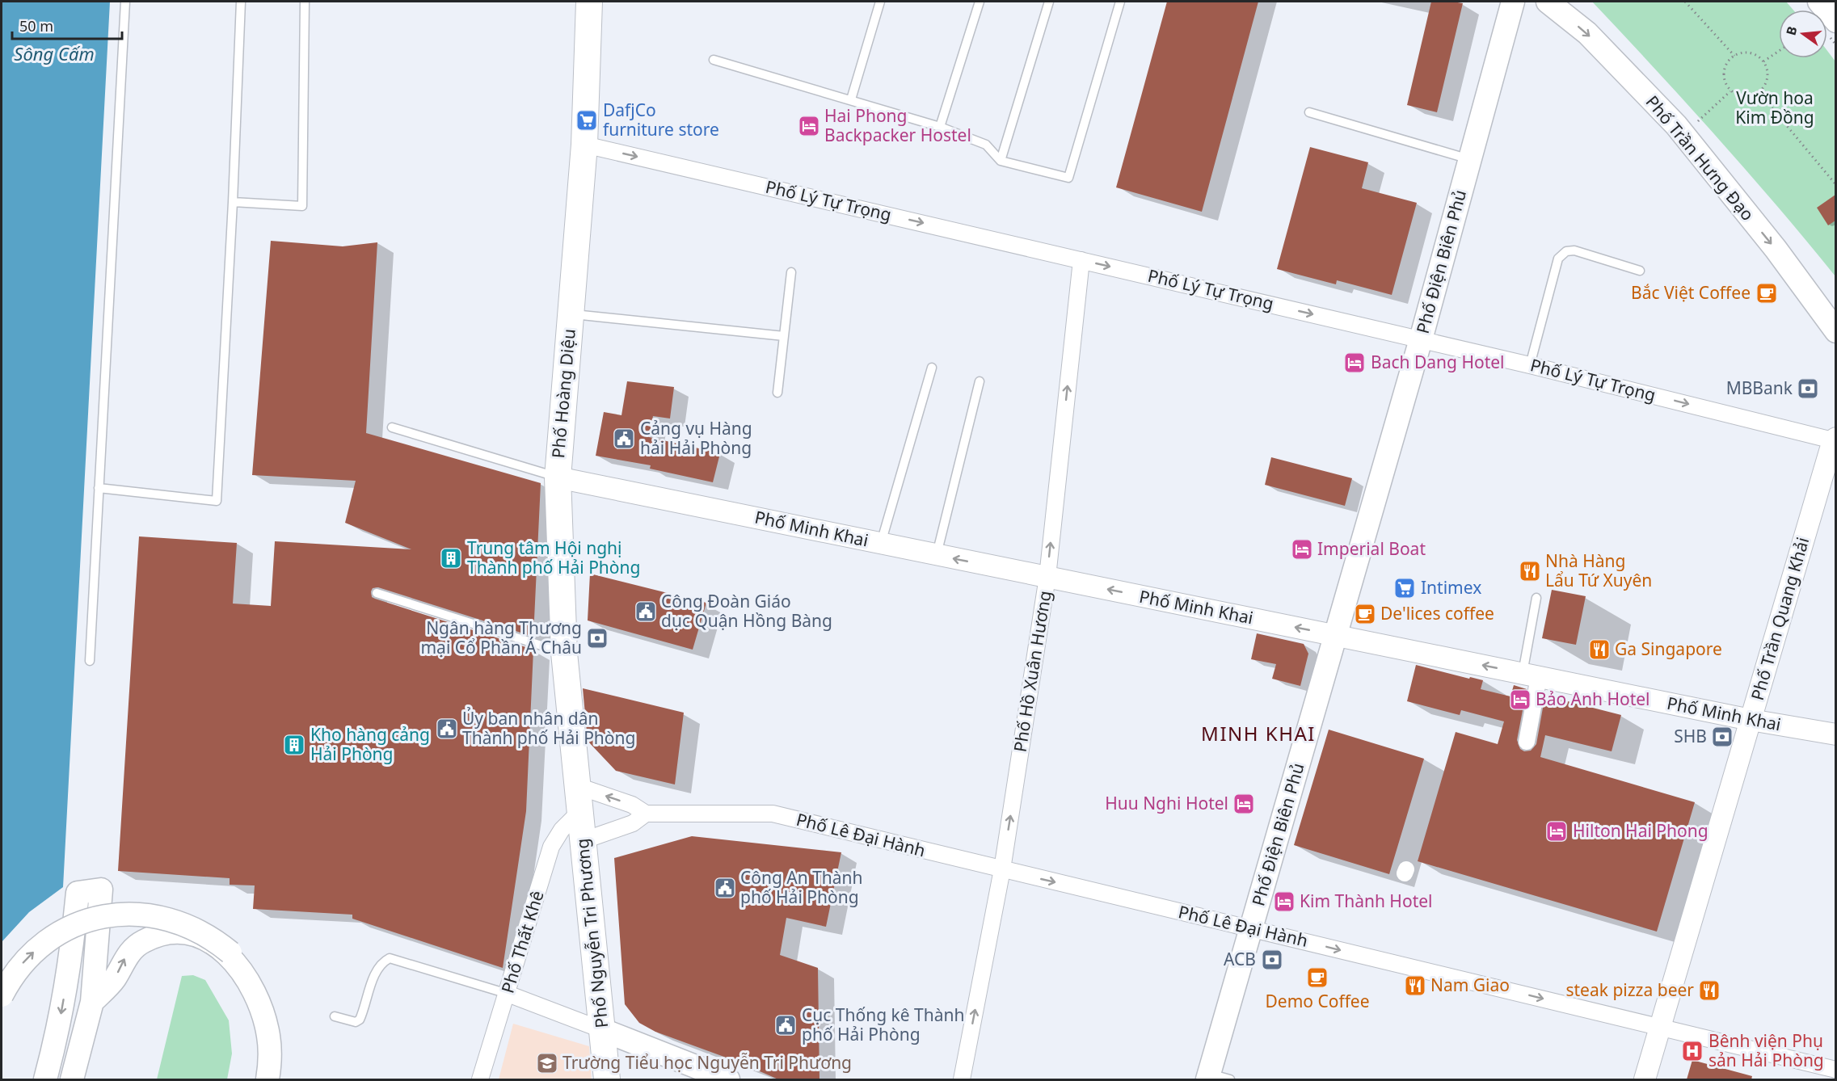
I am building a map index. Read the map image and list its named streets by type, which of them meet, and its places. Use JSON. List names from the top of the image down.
{
  "streets": {
    "main road": [
      "Phố Trần Hưng Đạo",
      "Phố Điện Biên Phủ",
      "Phố Hoàng Diệu",
      "Phố Nguyễn Tri Phương"
    ],
    "street": [
      "Phố Lý Tự Trọng",
      "Phố Minh Khai",
      "Phố Trần Quang Khải",
      "Phố Hồ Xuân Hương",
      "Phố Lê Đại Hành",
      "Phố Thất Khê"
    ]
  },
  "crossings": [
    ["Phố Lý Tự Trọng", "Phố Điện Biên Phủ"],
    ["Phố Lý Tự Trọng", "Phố Hoàng Diệu"],
    ["Phố Lý Tự Trọng", "Phố Trần Quang Khải"],
    ["Phố Lý Tự Trọng", "Phố Hồ Xuân Hương"],
    ["Phố Điện Biên Phủ", "Phố Minh Khai"],
    ["Phố Điện Biên Phủ", "Phố Lê Đại Hành"],
    ["Phố Hoàng Diệu", "Phố Minh Khai"],
    ["Phố Hoàng Diệu", "Phố Lê Đại Hành"],
    ["Phố Hoàng Diệu", "Phố Nguyễn Tri Phương"],
    ["Phố Minh Khai", "Phố Trần Quang Khải"],
    ["Phố Minh Khai", "Phố Hồ Xuân Hương"],
    ["Phố Trần Quang Khải", "Phố Lê Đại Hành"],
    ["Phố Hồ Xuân Hương", "Phố Lê Đại Hành"],
    ["Phố Lê Đại Hành", "Phố Nguyễn Tri Phương"],
    ["Phố Nguyễn Tri Phương", "Phố Thất Khê"]
  ],
  "one_way": [
    "Phố Trần Hưng Đạo",
    "Phố Lý Tự Trọng",
    "Phố Minh Khai",
    "Phố Hồ Xuân Hương",
    "Phố Lê Đại Hành"
  ],
  "districts": ["MINH KHAI"],
  "water": ["Sông Cấm"],
  "parks": ["Vườn hoa Kim Đồng"],
  "places": {
    "supermarket": ["DafjCo furniture store", "Intimex"],
    "hotel": [
      "Hai Phong Backpacker Hostel",
      "Bach Dang Hotel",
      "Imperial Boat",
      "Bảo Anh Hotel",
      "Huu Nghi Hotel",
      "Hilton Hai Phong",
      "Kim Thành Hotel"
    ],
    "cafe": ["Bắc Việt Coffee", "De'lices coffee", "Demo Coffee"],
    "bank": [
      "MBBank",
      "Ngân hàng Thương mại Cổ Phần Á Châu",
      "SHB",
      "ACB"
    ],
    "public building": [
      "Cảng vụ Hàng hải Hải Phòng",
      "Công Đoàn Giáo dục Quận Hồng Bàng",
      "Ủy ban nhân dân Thành phố Hải Phòng",
      "Công An Thành phố Hải Phòng",
      "Cục Thống kê Thành phố Hải Phòng"
    ],
    "building": ["Trung tâm Hội nghị Thành phố Hải Phòng", "Kho hàng cảng Hải Phòng"],
    "restaurant": [
      "Nhà Hàng Lẩu Tứ Xuyên",
      "Ga Singapore",
      "Nam Giao",
      "steak pizza beer"
    ],
    "hospital": ["Bênh viện Phụ sản Hải Phòng"],
    "school or university": ["Trường Tiểu học Nguyễn Tri Phương"]
  },
  "scale_bar": "50 m",
  "north": "left"
}
